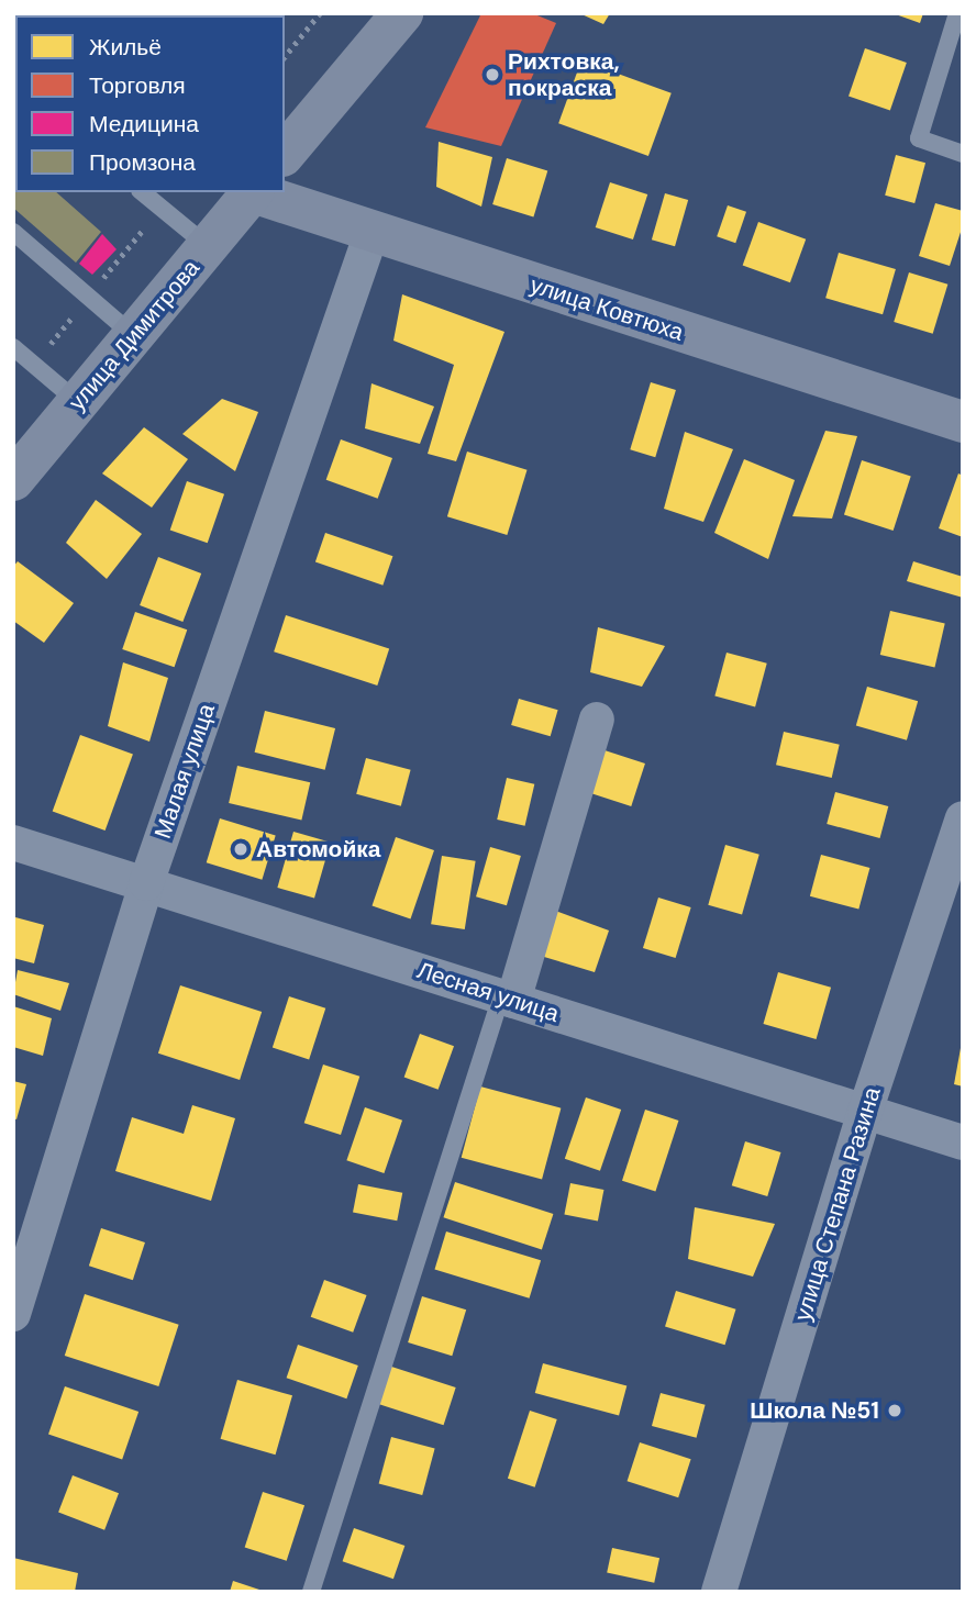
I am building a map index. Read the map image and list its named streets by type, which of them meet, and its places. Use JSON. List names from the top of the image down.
{
  "streets": {
    "street": [
      "улица Ковтюха",
      "улица Димитрова",
      "Малая улица",
      "Лесная улица",
      "улица Степана Разина"
    ]
  },
  "crossings": [
    ["улица Ковтюха", "Малая улица"],
    ["Малая улица", "Лесная улица"],
    ["Лесная улица", "улица Степана Разина"]
  ],
  "places": ["Рихтовка, покраска", "Автомойка", "Школа №51"],
  "legend": [
    "Жильё",
    "Торговля",
    "Медицина",
    "Промзона"
  ]
}
